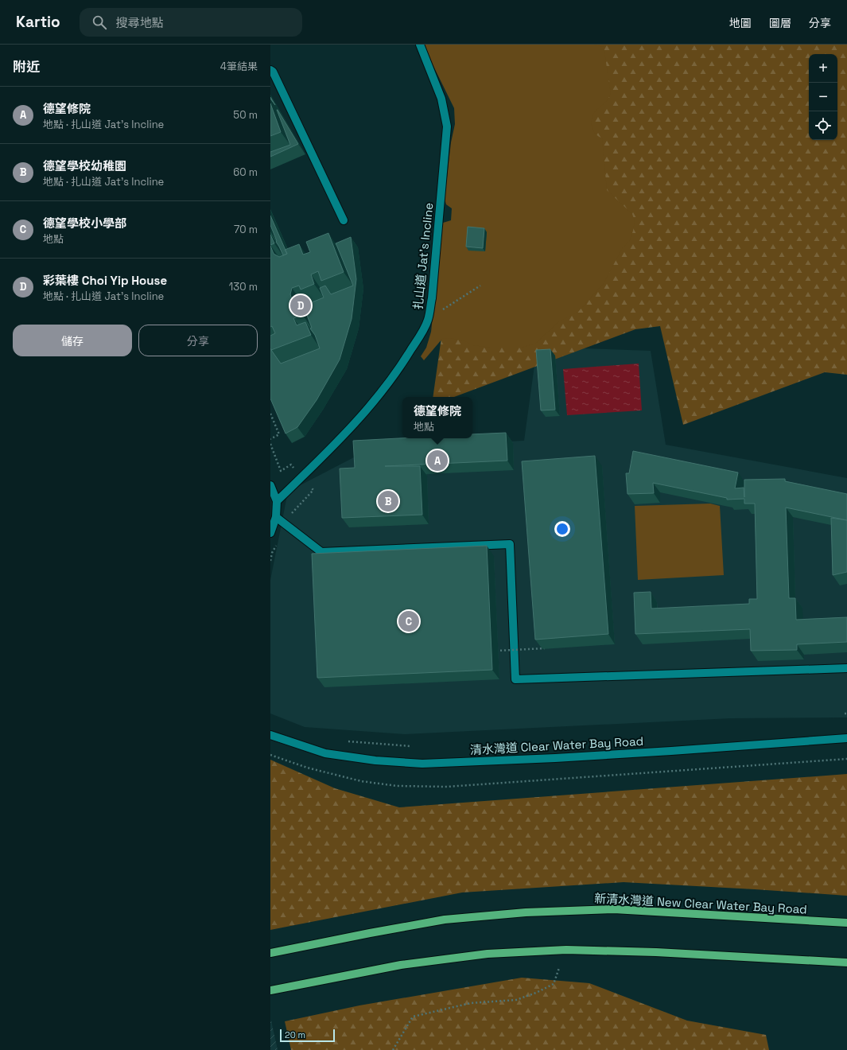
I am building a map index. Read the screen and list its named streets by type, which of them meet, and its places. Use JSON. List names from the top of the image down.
{
  "streets": {
    "main road": ["扎山道 Jat's Incline", "清水灣道 Clear Water Bay Road", "新清水灣道 New Clear Water Bay Road"]
  },
  "scale_bar": "20 m",
  "page": {
    "header": "Kartio",
    "search": "搜尋地點",
    "nav": ["地圖", "圖層", "分享"],
    "heading": ["附近", "4筆結果"],
    "map_buttons": ["+", "−"],
    "list": [
      {
        "mark": "A",
        "name": "德望修院",
        "note": "地點 · 扎山道 Jat's Incline",
        "value": "50 m"
      },
      {
        "mark": "B",
        "name": "德望學校幼稚園",
        "note": "地點 · 扎山道 Jat's Incline",
        "value": "60 m"
      },
      {
        "mark": "C",
        "name": "德望學校小學部",
        "note": "地點",
        "value": "70 m"
      },
      {
        "mark": "D",
        "name": "彩葉樓 Choi Yip House",
        "note": "地點 · 扎山道 Jat's Incline",
        "value": "130 m"
      }
    ],
    "pins": [
      "D",
      "A",
      "B",
      "C"
    ],
    "buttons": ["儲存", "分享"],
    "popup": ["德望修院", "地點"],
    "scale": "20 m"
  }
}
